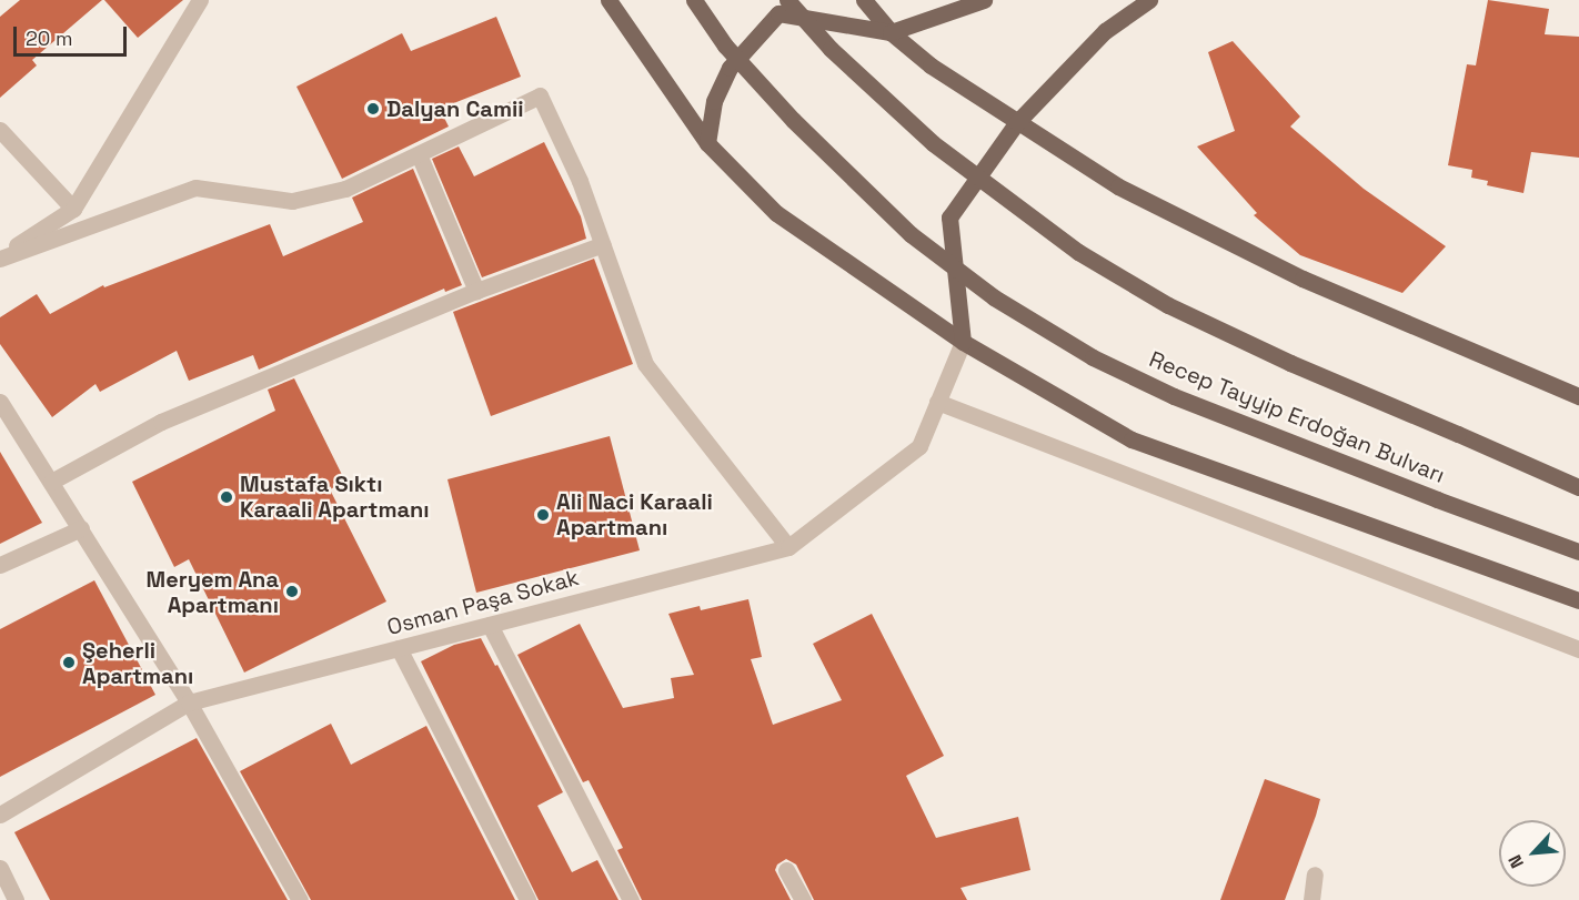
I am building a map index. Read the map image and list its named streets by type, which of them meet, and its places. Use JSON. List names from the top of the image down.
{
  "streets": {
    "main road": ["Recep Tayyip Erdoğan Bulvarı"],
    "street": ["Osman Paşa Sokak"]
  },
  "places": [
    "Dalyan Camii",
    "Mustafa Sıktı Karaali Apartmanı",
    "Ali Naci Karaali Apartmanı",
    "Meryem Ana Apartmanı",
    "Şeherli Apartmanı"
  ],
  "scale_bar": "20 m",
  "north": "bottom left"
}
